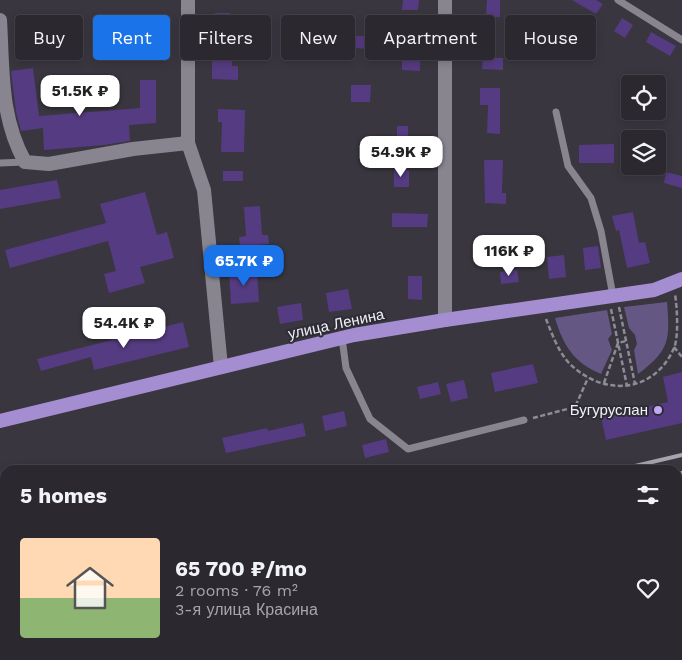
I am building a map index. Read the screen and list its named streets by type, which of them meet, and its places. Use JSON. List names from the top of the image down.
{
  "streets": {
    "main road": ["улица Ленина"]
  },
  "places": ["Бугуруслан"],
  "page": {
    "chip": [
      "Buy",
      "Rent",
      "Filters",
      "New",
      "Apartment",
      "House"
    ],
    "price": [
      "51.5K ₽",
      "54.9K ₽",
      "116K ₽",
      "65.7K ₽",
      "54.4K ₽"
    ],
    "heading": "5 homes",
    "list": [
      {
        "name": "65 700 ₽/mo",
        "note": "2 rooms · 76 m² · 3-я улица Красина"
      }
    ]
  }
}
